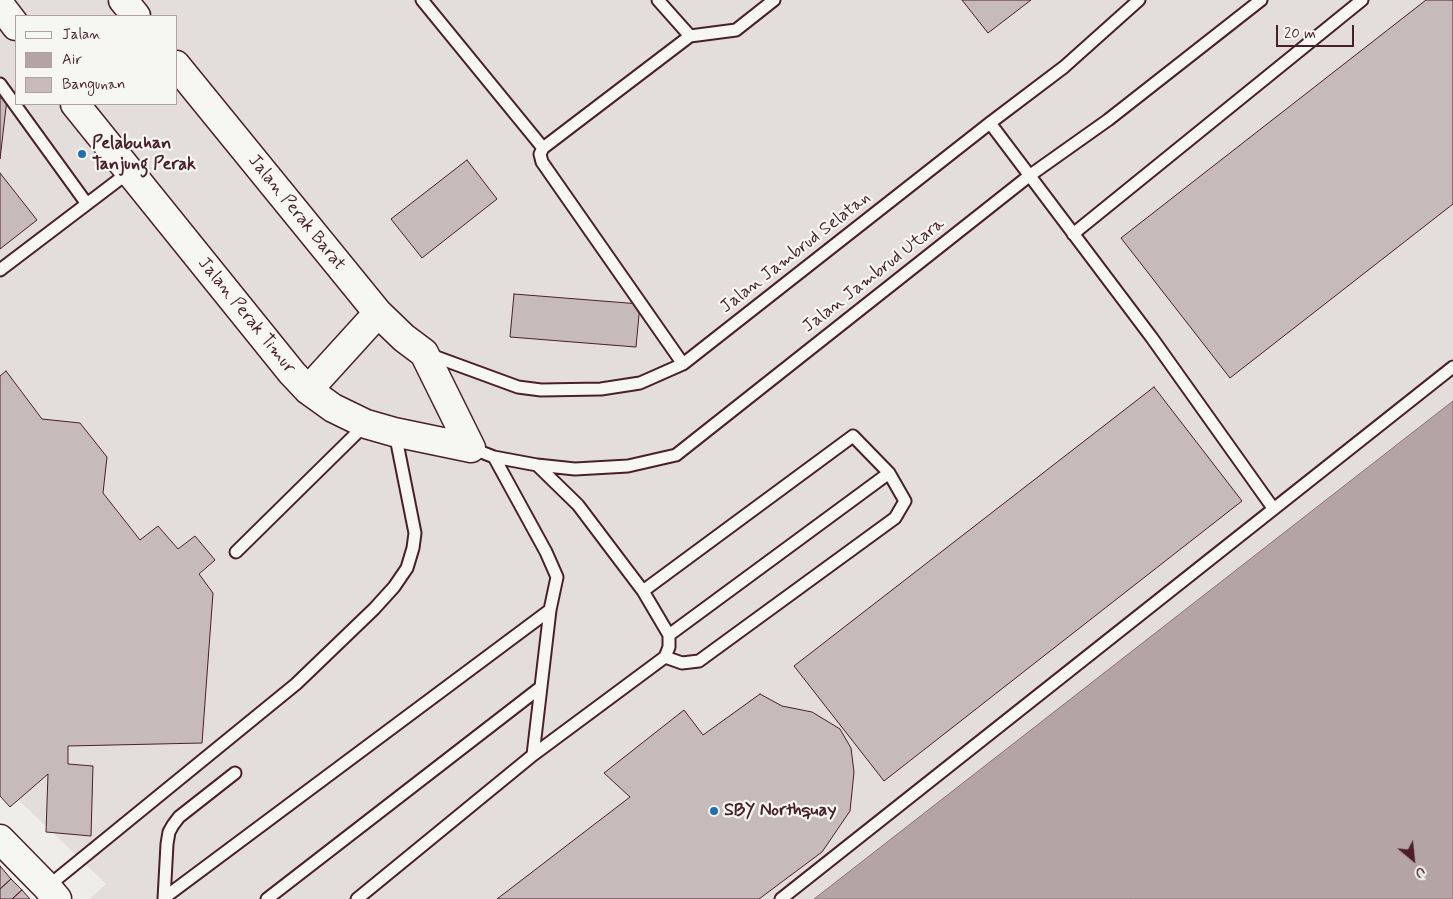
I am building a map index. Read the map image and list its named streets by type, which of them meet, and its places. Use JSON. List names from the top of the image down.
{
  "streets": {
    "main road": ["Jalan Perak Barat", "Jalan Perak Timur"],
    "lane": ["Jalan Jambrud Selatan", "Jalan Jambrud Utara"]
  },
  "crossings": [
    ["Jalan Perak Barat", "Jalan Jambrud Selatan"],
    ["Jalan Jambrud Utara", "Jalan Perak Timur"]
  ],
  "places": ["Pelabuhan Tanjung Perak", "SBY Northquay"],
  "legend": ["Jalan", "Air", "Bangunan"],
  "scale_bar": "20 m",
  "north": "bottom right"
}
